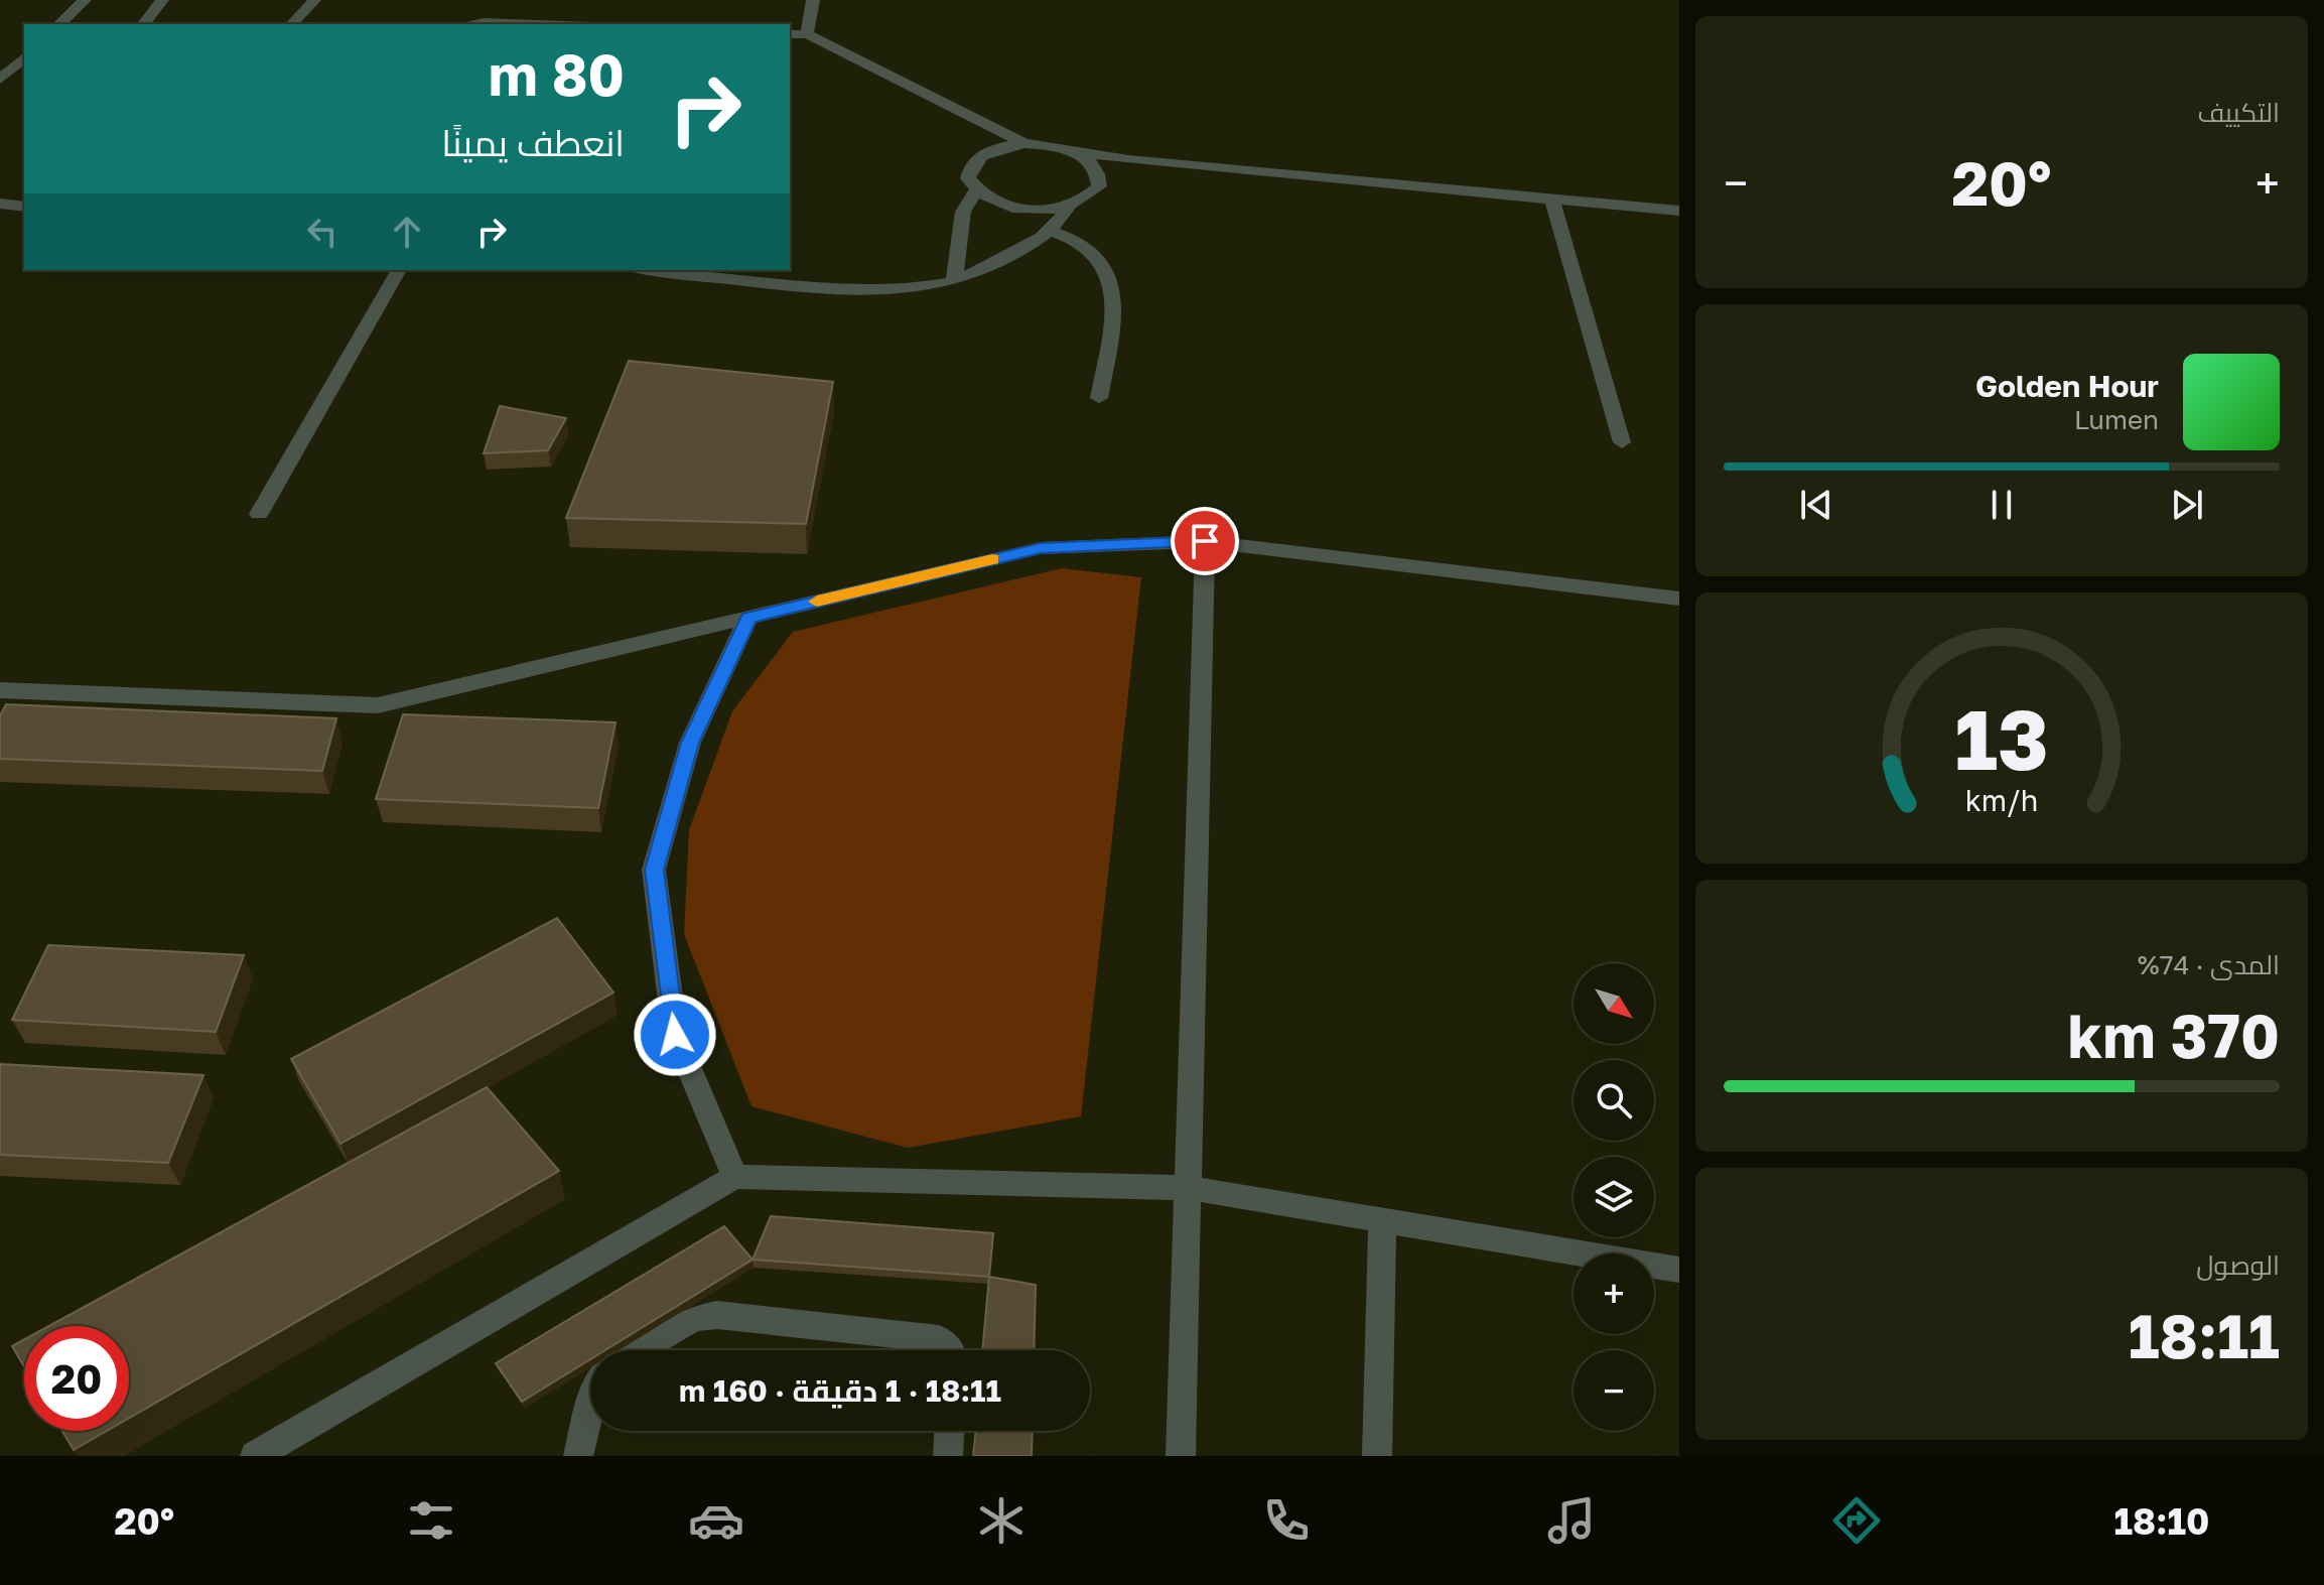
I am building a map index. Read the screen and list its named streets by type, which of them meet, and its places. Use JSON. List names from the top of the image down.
{
  "north": "bottom right",
  "page": {
    "tile": [
      "التكييف",
      ["المدى · 74%", "370 km"],
      ["الوصول", "18:11"]
    ],
    "turn": ["80 m", "انعطف يمينًا"],
    "heat": ["−", "20°", "+"],
    "song": ["Golden Hour", "Lumen"],
    "map_buttons": ["+", "−"],
    "limit": "20",
    "trip": "18:11 · 1 دقيقة · 160 m",
    "tabs": ["18:10", "20°"],
    "gauge": ["13", "km/h"]
  }
}
